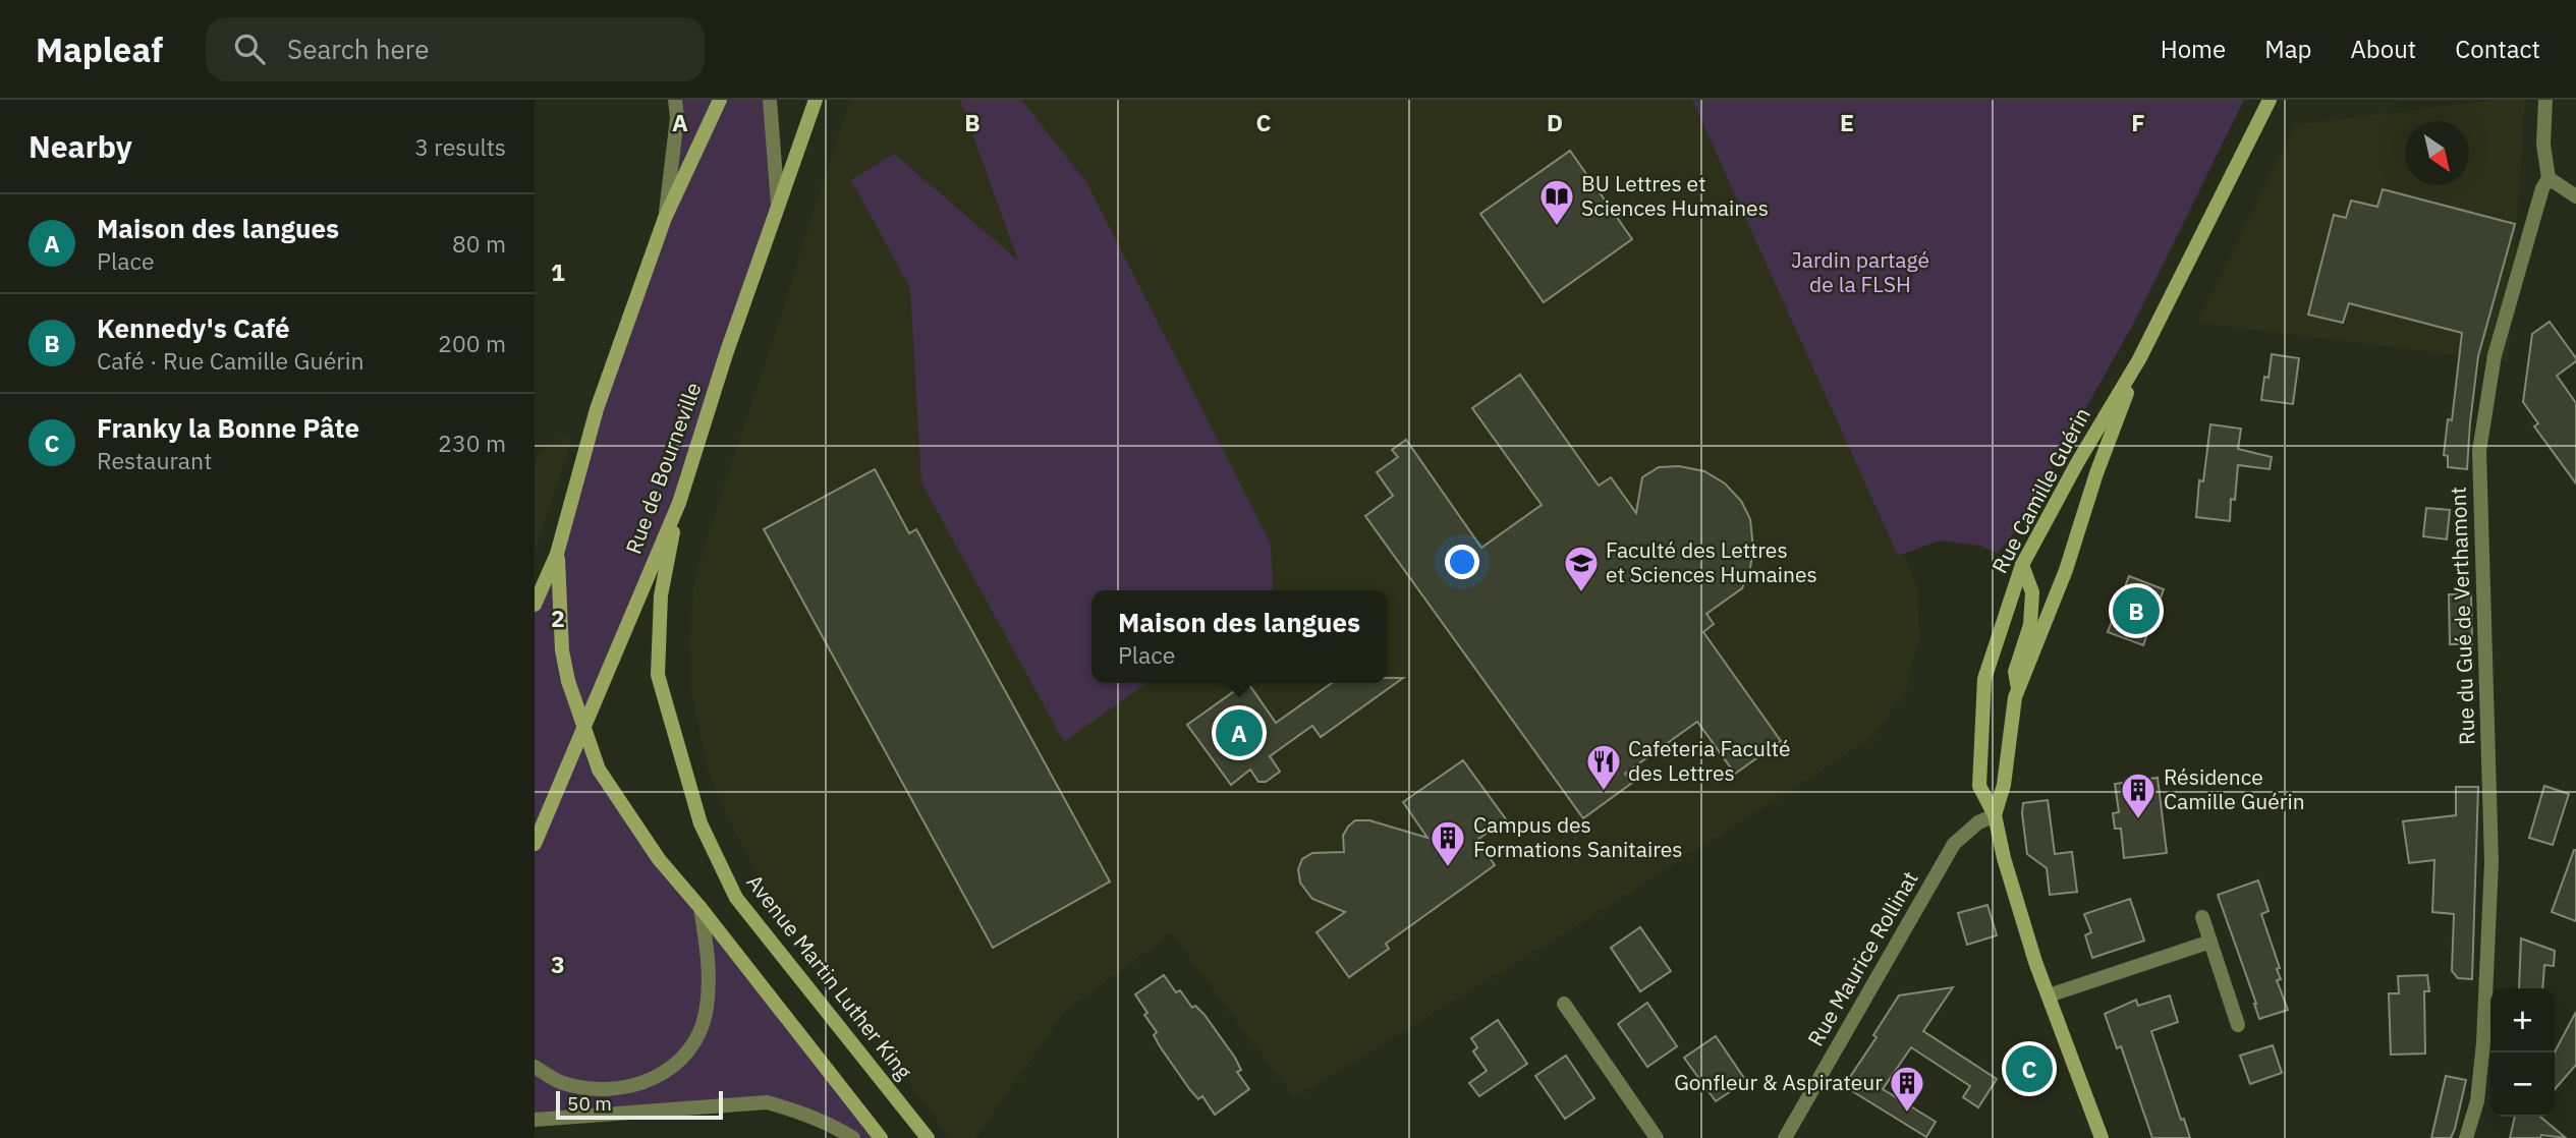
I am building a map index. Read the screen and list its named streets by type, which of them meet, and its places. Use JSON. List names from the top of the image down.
{
  "streets": {
    "main road": ["Rue de Bourneville", "Rue Camille Guérin", "Avenue Martin Luther King"],
    "street": ["Rue du Gué de Verthamont", "Rue Maurice Rollinat"]
  },
  "crossings": [
    ["Rue de Bourneville", "Avenue Martin Luther King"],
    ["Rue Camille Guérin", "Rue Maurice Rollinat"]
  ],
  "parks": ["Jardin partagé de la FLSH"],
  "places": {
    "library": ["BU Lettres et Sciences Humaines"],
    "school or university": ["Faculté des Lettres et Sciences Humaines"],
    "restaurant": ["Cafeteria Faculté des Lettres"],
    "building": ["Résidence Camille Guérin", "Campus des Formations Sanitaires", "Gonfleur & Aspirateur"]
  },
  "scale_bar": "50 m",
  "north": "bottom right",
  "page": {
    "header": "Mapleaf",
    "search": "Search here",
    "nav": [
      "Home",
      "Map",
      "About",
      "Contact"
    ],
    "heading": ["Nearby", "3 results"],
    "list": [
      {
        "mark": "A",
        "name": "Maison des langues",
        "note": "Place",
        "value": "80 m"
      },
      {
        "mark": "B",
        "name": "Kennedy's Café",
        "note": "Café · Rue Camille Guérin",
        "value": "200 m"
      },
      {
        "mark": "C",
        "name": "Franky la Bonne Pâte",
        "note": "Restaurant",
        "value": "230 m"
      }
    ],
    "pins": ["B", "A", "C"],
    "popup": ["Maison des langues", "Place"],
    "map_buttons": ["+", "−"],
    "scale": "50 m"
  },
  "grid": {
    "columns": [
      "A",
      "B",
      "C",
      "D",
      "E",
      "F"
    ],
    "rows": ["1", "2", "3"]
  }
}
